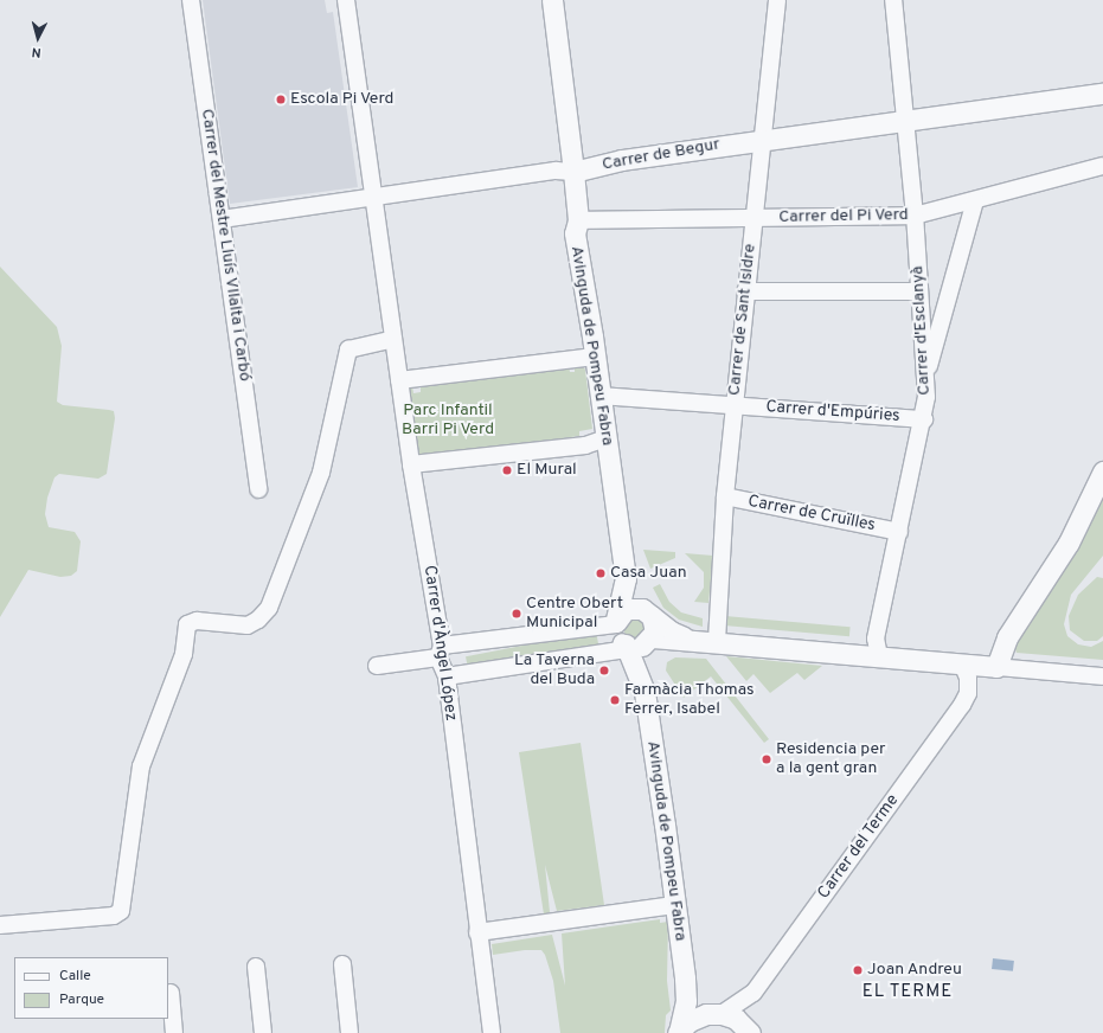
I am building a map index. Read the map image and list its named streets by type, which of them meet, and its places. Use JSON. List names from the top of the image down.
{
  "streets": {
    "street": [
      "Carrer de Begur",
      "Carrer del Pi Verd",
      "Carrer del Mestre Lluís VIlalta i Carbó",
      "Carrer de Sant Isidre",
      "Carrer d'Esclanyà",
      "Avinguda de Pompeu Fabra",
      "Carrer d'Empúries",
      "Carrer de Cruïlles",
      "Carrer d'Àngel López",
      "Carrer del Terme"
    ]
  },
  "crossings": [
    ["Carrer de Begur", "Carrer del Mestre Lluís VIlalta i Carbó"],
    ["Carrer de Begur", "Carrer de Sant Isidre"],
    ["Carrer de Begur", "Carrer d'Esclanyà"],
    ["Carrer de Begur", "Avinguda de Pompeu Fabra"],
    ["Carrer de Begur", "Carrer d'Àngel López"],
    ["Carrer del Pi Verd", "Carrer de Sant Isidre"],
    ["Carrer del Pi Verd", "Carrer d'Esclanyà"],
    ["Carrer del Pi Verd", "Avinguda de Pompeu Fabra"],
    ["Carrer de Sant Isidre", "Carrer d'Empúries"],
    ["Carrer de Sant Isidre", "Carrer de Cruïlles"],
    ["Carrer d'Esclanyà", "Carrer d'Empúries"],
    ["Carrer d'Esclanyà", "Carrer de Cruïlles"],
    ["Avinguda de Pompeu Fabra", "Carrer d'Empúries"],
    ["Avinguda de Pompeu Fabra", "Carrer del Terme"]
  ],
  "districts": ["EL TERME"],
  "parks": ["Parc Infantil Barri Pi Verd"],
  "places": [
    "Escola Pi Verd",
    "El Mural",
    "Casa Juan",
    "Centre Obert Municipal",
    "La Taverna del Buda",
    "Farmàcia Thomas Ferrer, Isabel",
    "Residencia per a la gent gran",
    "Joan Andreu"
  ],
  "legend": ["Calle", "Parque"],
  "north": "bottom"
}
